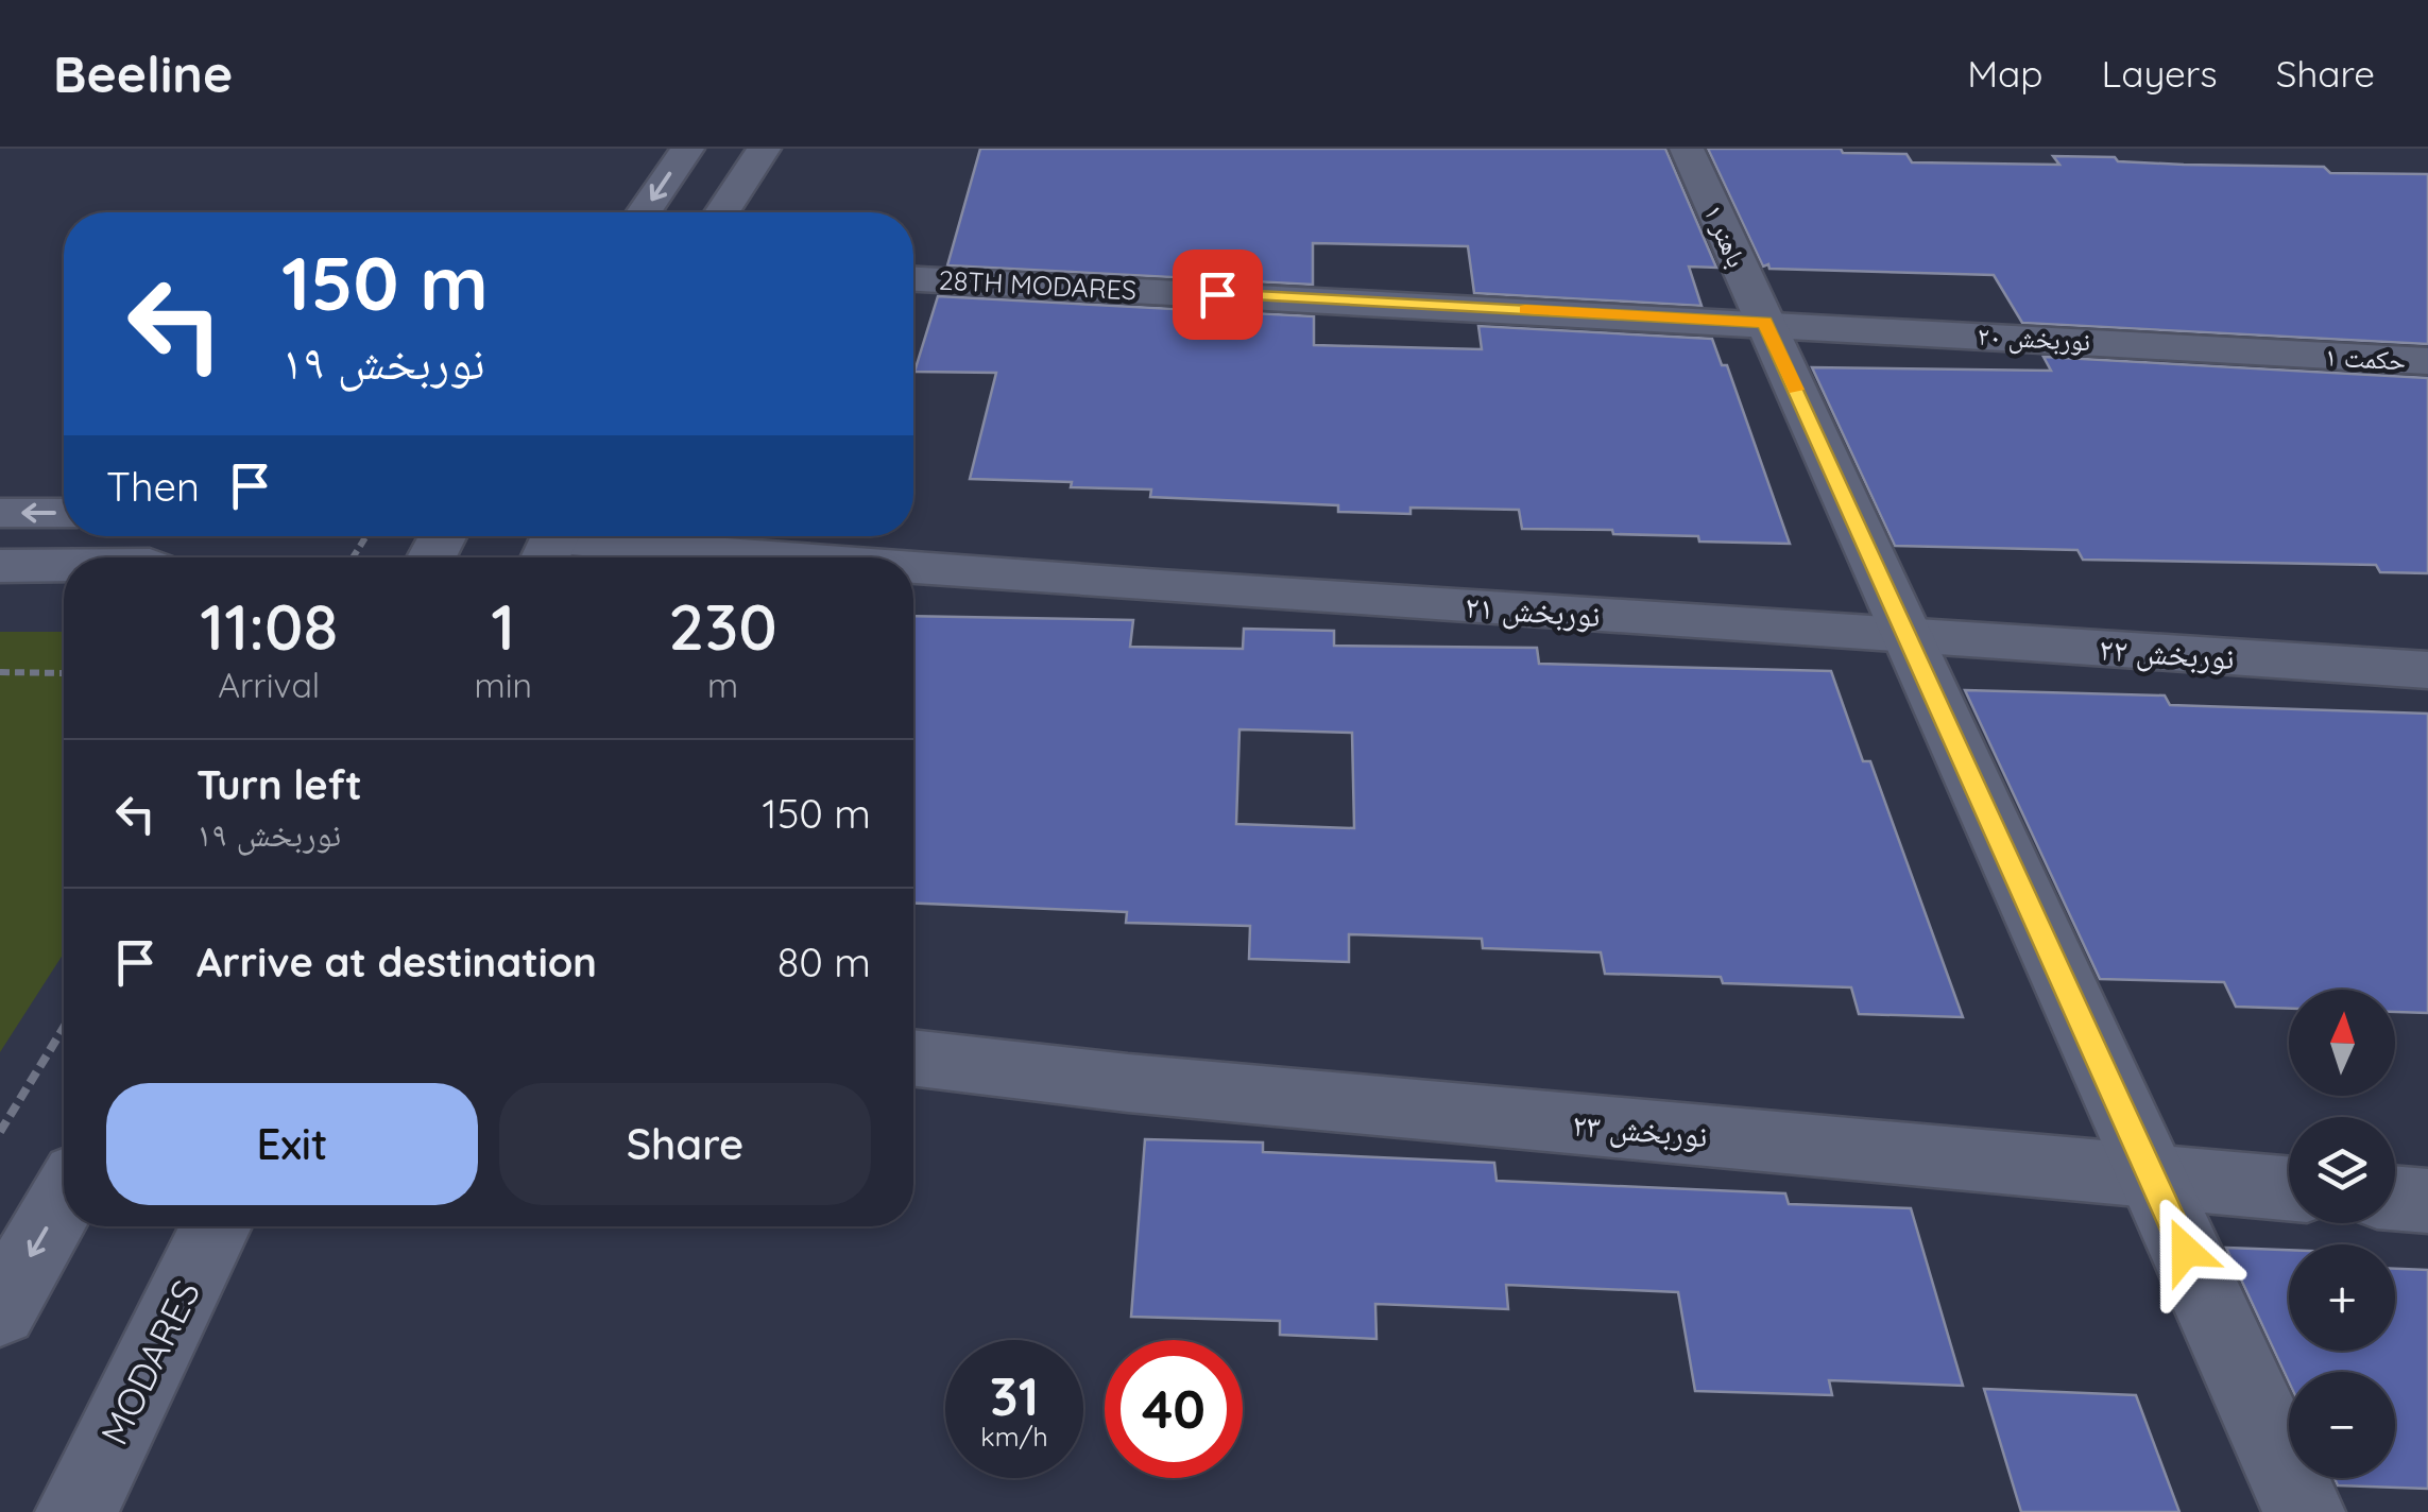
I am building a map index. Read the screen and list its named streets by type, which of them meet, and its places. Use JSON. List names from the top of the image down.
{
  "streets": {
    "street": [
      "باهنر ۱",
      "28TH MODARES",
      "نوربخش ۲۰",
      "حکمت ۱",
      "نوربخش ۲۱",
      "نوربخش ۲۲",
      "نوربخش ۲۳",
      "MODARES"
    ]
  },
  "crossings": [
    ["باهنر ۱", "28TH MODARES"],
    ["باهنر ۱", "نوربخش ۲۰"],
    ["باهنر ۱", "نوربخش ۲۱"],
    ["باهنر ۱", "نوربخش ۲۲"],
    ["باهنر ۱", "نوربخش ۲۳"],
    ["28TH MODARES", "نوربخش ۲۰"],
    ["نوربخش ۲۰", "حکمت ۱"],
    ["نوربخش ۲۱", "نوربخش ۲۲"]
  ],
  "north": "top",
  "page": {
    "header": "Beeline",
    "nav": ["Map", "Layers", "Share"],
    "turn": ["150 m", "نوربخش ۱۹"],
    "then": "Then",
    "eta": [
      "11:08",
      "Arrival",
      "1",
      "min",
      "230",
      "m"
    ],
    "list": [
      {
        "name": "Turn left",
        "note": "نوربخش ۱۹",
        "value": "150 m"
      },
      {
        "name": "Arrive at destination",
        "value": "80 m"
      }
    ],
    "map_buttons": ["+", "−"],
    "buttons": ["Exit", "Share"],
    "speed": "31 km/h",
    "limit": "40"
  }
}
